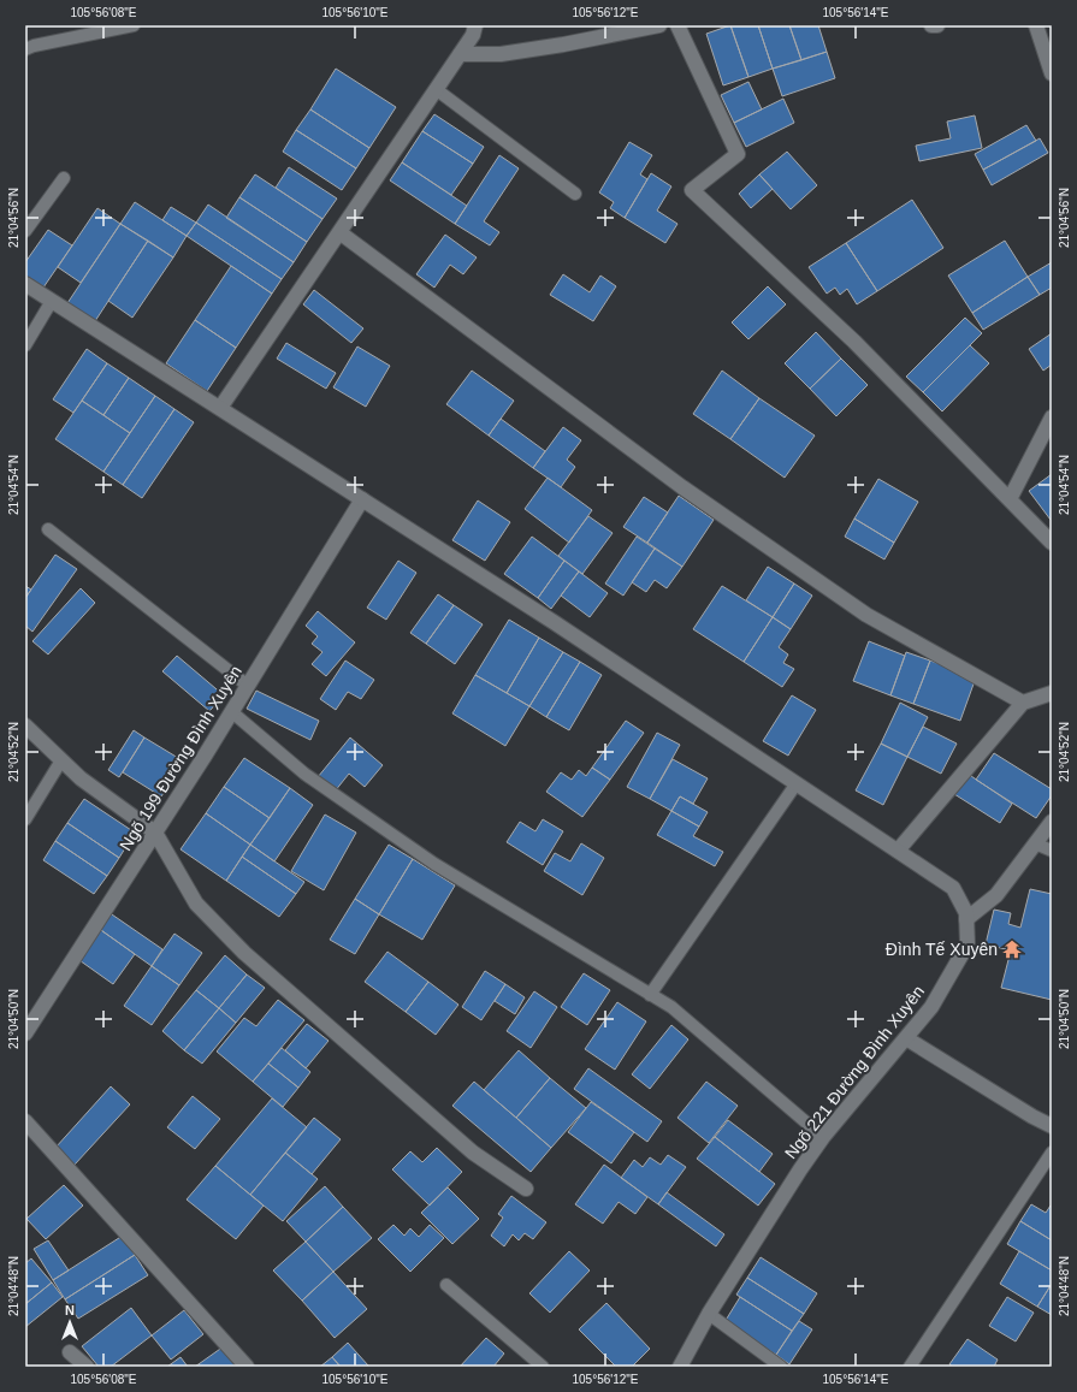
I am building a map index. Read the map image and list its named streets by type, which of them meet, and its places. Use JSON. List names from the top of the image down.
{
  "streets": {
    "street": ["Ngõ 199 Đường Đình Xuyên", "Ngõ 221 Đường Đình Xuyên"]
  },
  "crossings": [
    ["Ngõ 199 Đường Đình Xuyên", "Ngõ 221 Đường Đình Xuyên"]
  ],
  "places": {
    "temple": ["Đình Tế Xuyên"]
  },
  "north": "top",
  "coordinates": [
    "105°56'08\"E",
    "105°56'10\"E",
    "105°56'12\"E",
    "105°56'14\"E",
    "21°04'56\"N",
    "21°04'54\"N",
    "21°04'52\"N",
    "21°04'50\"N",
    "21°04'48\"N"
  ]
}
